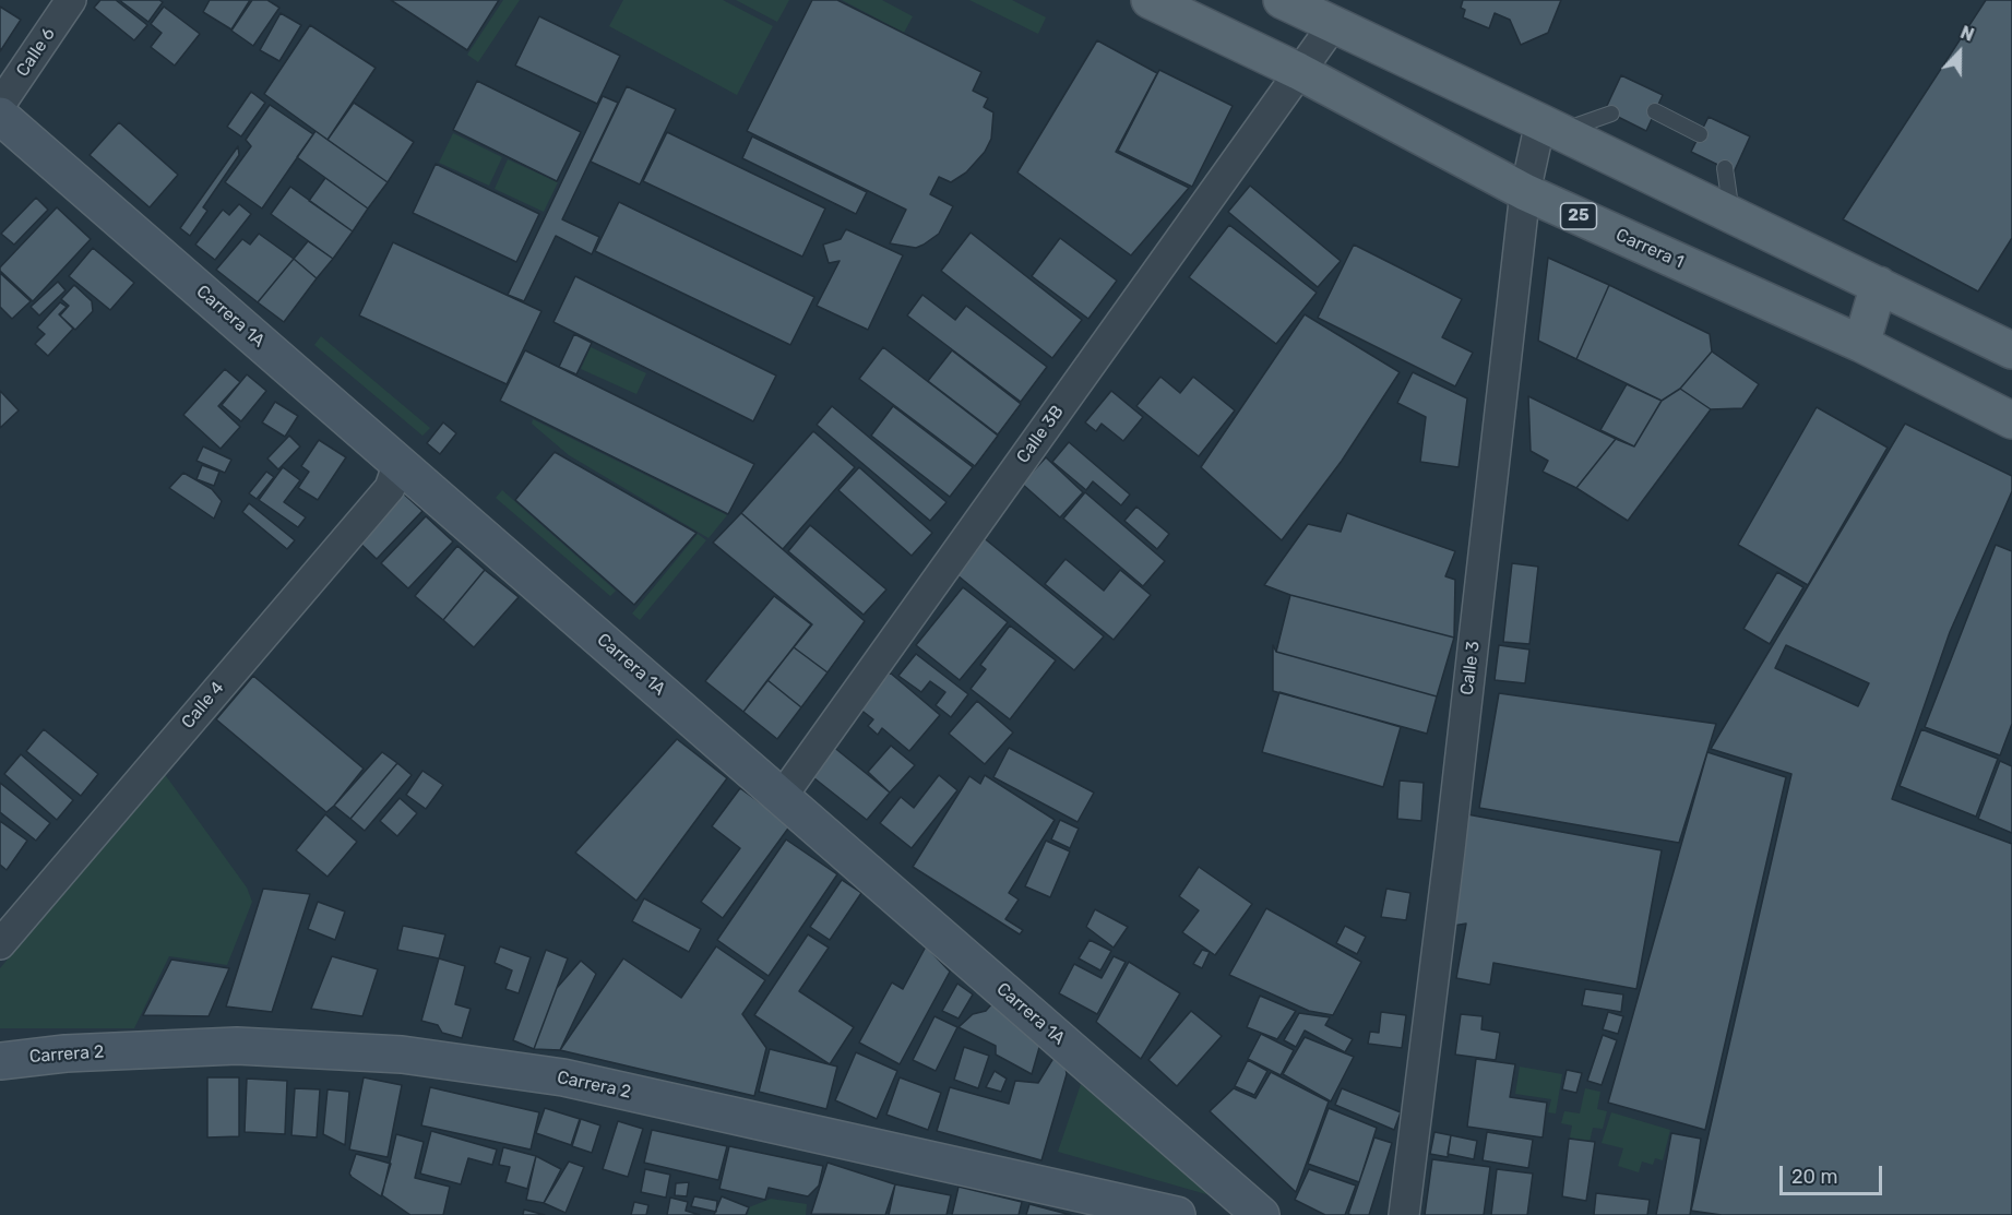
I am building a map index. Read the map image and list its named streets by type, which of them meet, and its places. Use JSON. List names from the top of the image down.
{
  "streets": {
    "main road": ["25", "Carrera 1"],
    "street": [
      "Calle 6",
      "Carrera 1A",
      "Calle 3B",
      "Calle 3",
      "Calle 4",
      "Carrera 2"
    ]
  },
  "crossings": [
    ["Carrera 1", "Calle 3B"],
    ["Carrera 1", "Calle 3"],
    ["Carrera 1A", "Calle 3B"],
    ["Carrera 1A", "Calle 4"]
  ],
  "scale_bar": "20 m",
  "north": "top"
}
